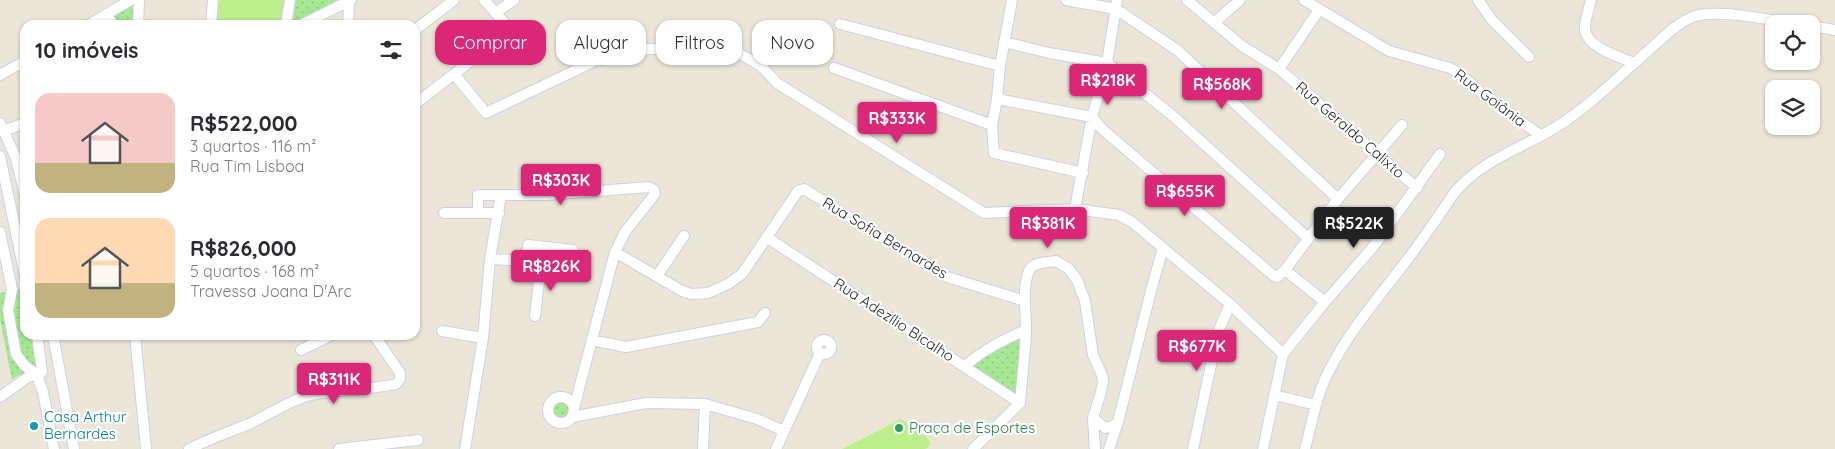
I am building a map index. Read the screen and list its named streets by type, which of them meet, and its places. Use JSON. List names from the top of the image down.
{
  "streets": {
    "street": [
      "Rua Goiânia",
      "Rua Geraldo Calixto",
      "Rua Sofia Bernardes",
      "Rua Adezílio Bicalho"
    ]
  },
  "crossings": [
    ["Rua Sofia Bernardes", "Rua Adezílio Bicalho"]
  ],
  "places": ["Casa Arthur Bernardes", "Praça de Esportes"],
  "page": {
    "chip": [
      "Comprar",
      "Alugar",
      "Filtros",
      "Novo"
    ],
    "heading": "10 imóveis",
    "price": [
      "R$218K",
      "R$568K",
      "R$333K",
      "R$303K",
      "R$655K",
      "R$381K",
      "R$522K",
      "R$826K",
      "R$677K",
      "R$311K"
    ],
    "list": [
      {
        "name": "R$522,000",
        "note": "3 quartos · 116 m² · Rua Tim Lisboa"
      },
      {
        "name": "R$826,000",
        "note": "5 quartos · 168 m² · Travessa Joana D'Arc"
      }
    ]
  }
}
